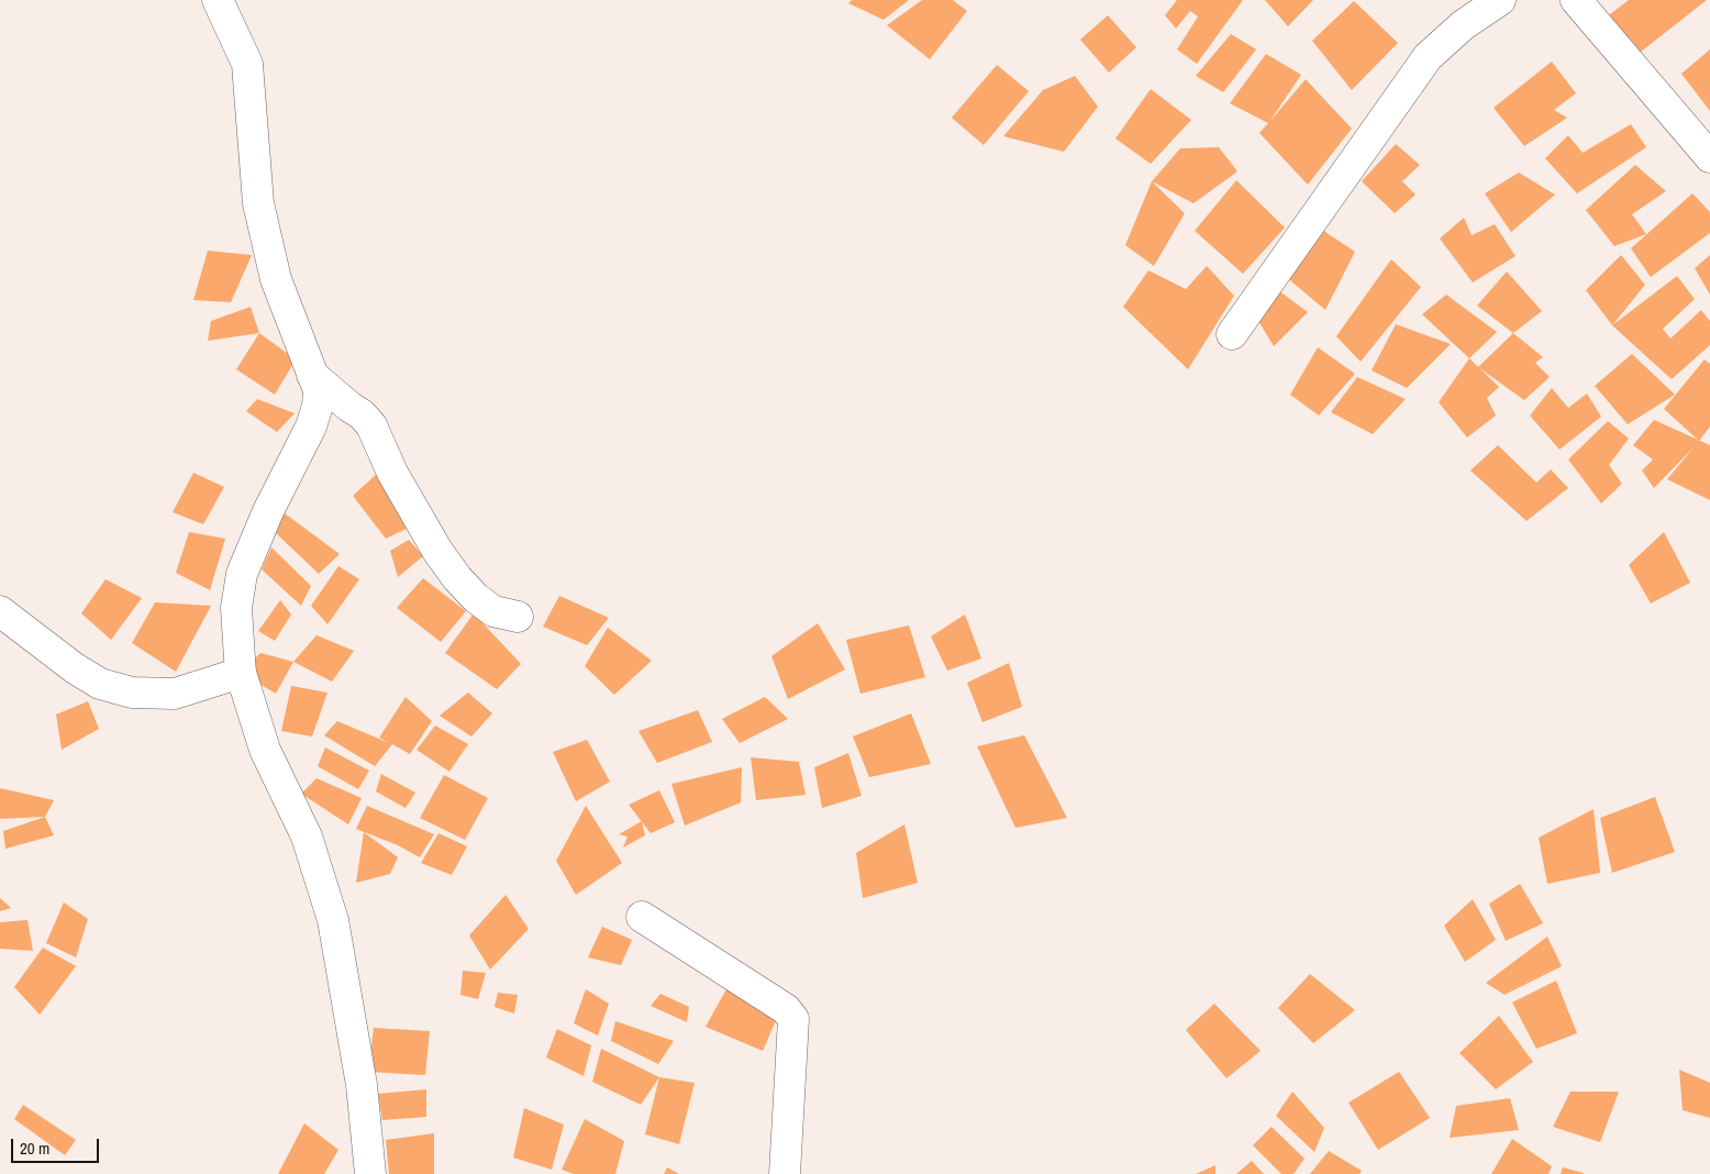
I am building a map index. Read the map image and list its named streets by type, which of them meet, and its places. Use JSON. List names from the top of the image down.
{
  "scale_bar": "20 m"
}
